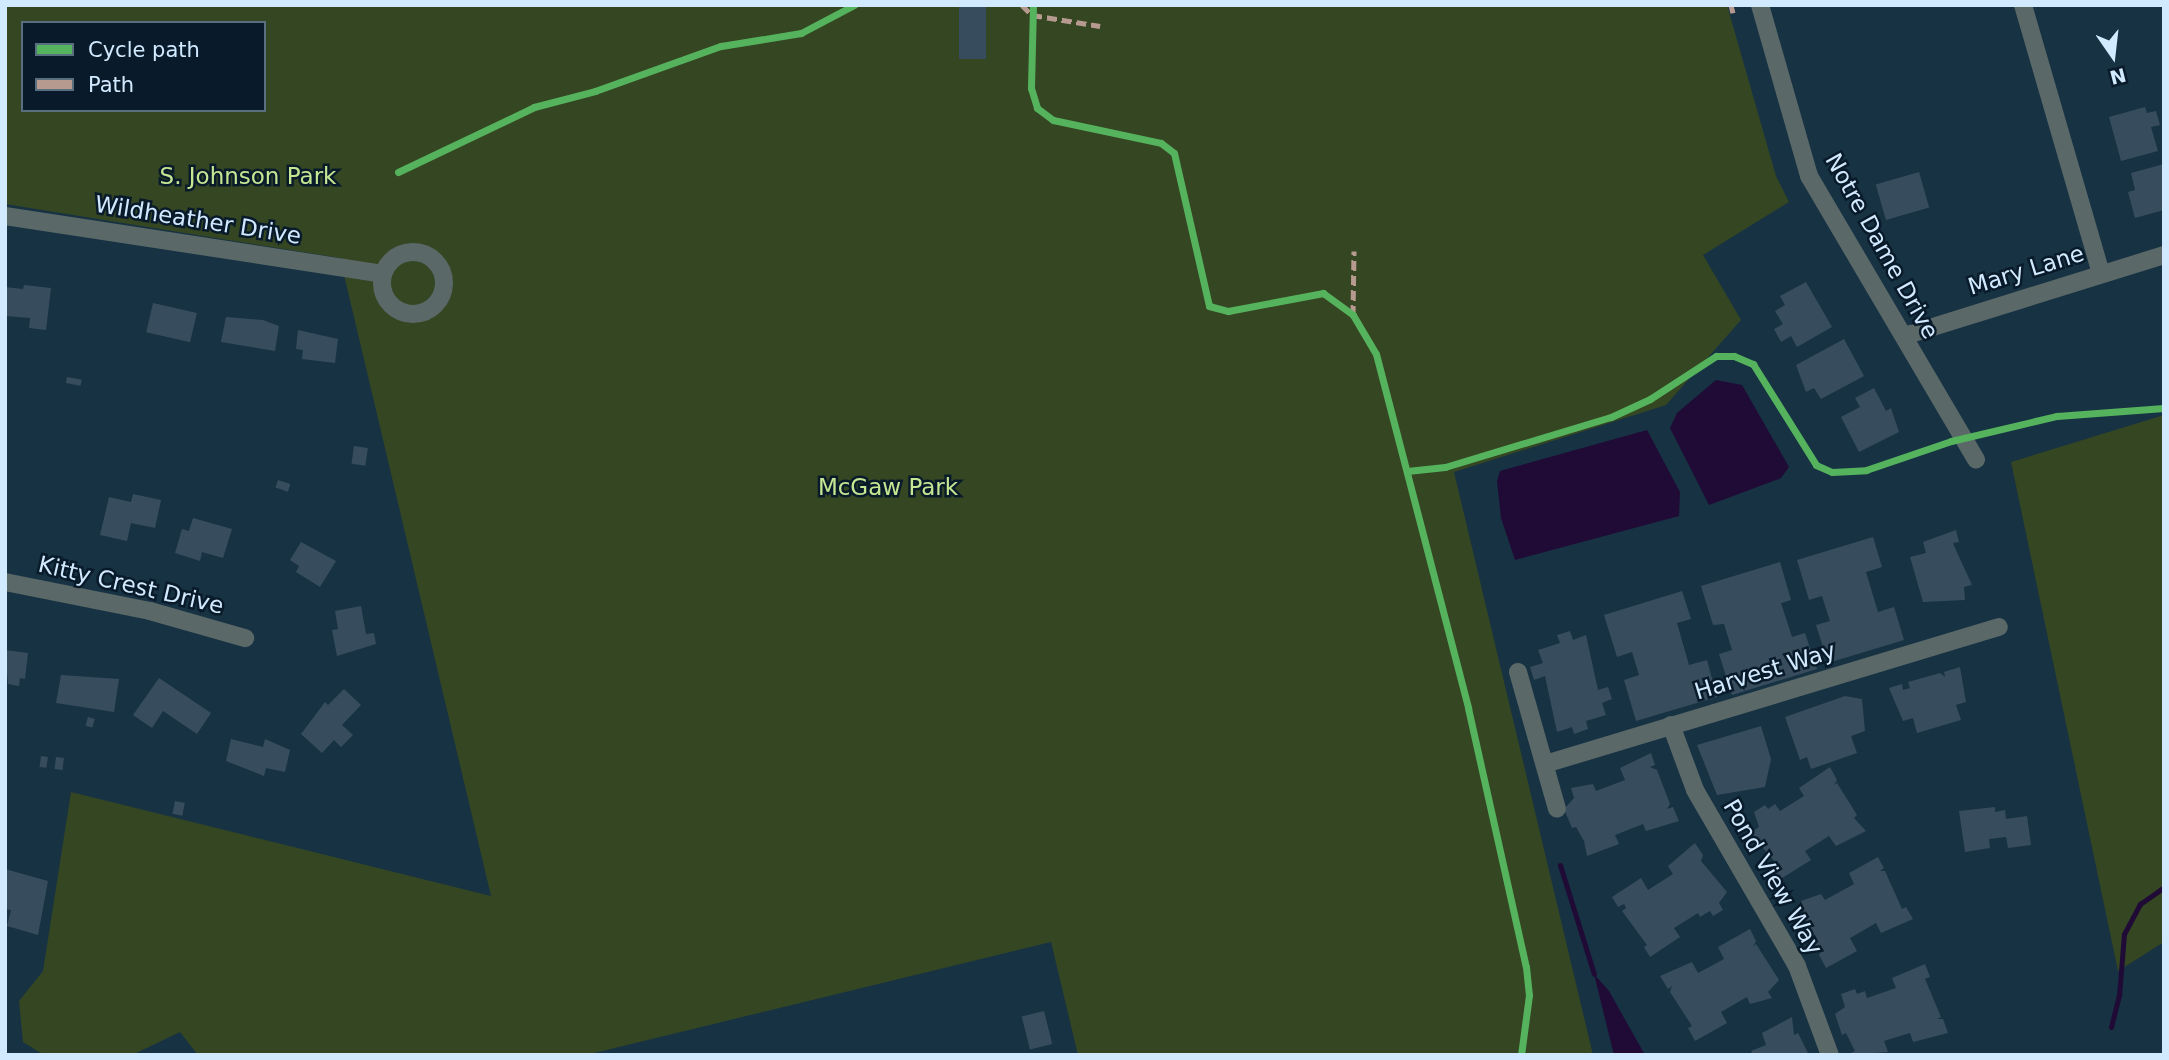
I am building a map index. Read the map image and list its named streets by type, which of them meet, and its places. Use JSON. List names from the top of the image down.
{
  "streets": {
    "street": [
      "Wildheather Drive",
      "Notre Dame Drive",
      "Mary Lane",
      "Kitty Crest Drive",
      "Harvest Way",
      "Pond View Way"
    ]
  },
  "crossings": [
    ["Notre Dame Drive", "Mary Lane"],
    ["Harvest Way", "Pond View Way"]
  ],
  "parks": ["S. Johnson Park", "McGaw Park"],
  "legend": ["Cycle path", "Path"],
  "north": "bottom"
}
